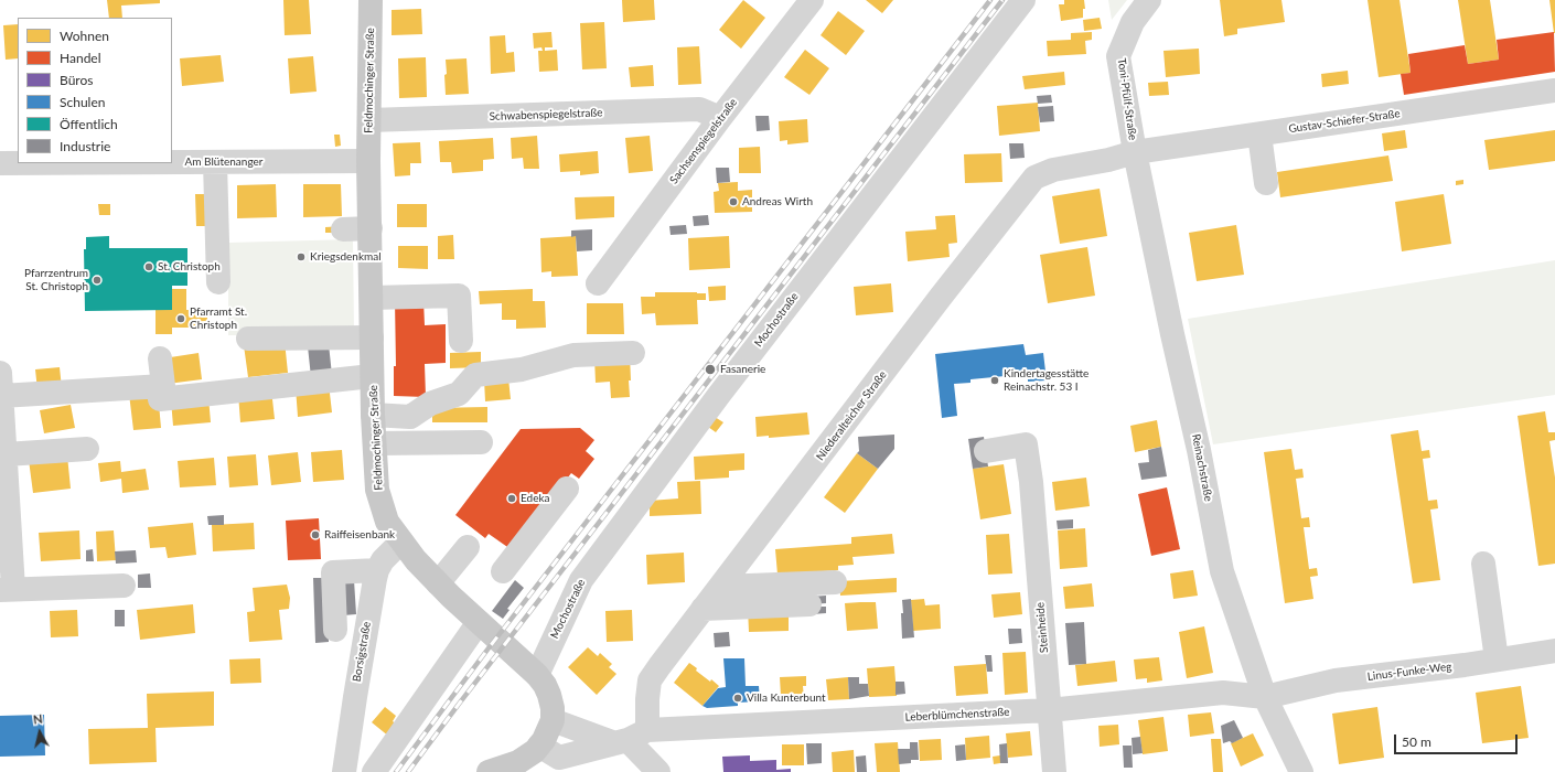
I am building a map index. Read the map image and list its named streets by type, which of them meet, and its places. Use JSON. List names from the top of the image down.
{
  "streets": {
    "main road": ["Feldmochinger Straße"],
    "street": [
      "Toni-Pfülf-Straße",
      "Schwabenspiegelstraße",
      "Gustav-Schiefer-Straße",
      "Sachsenspiegelstraße",
      "Am Blütenanger",
      "Mochostraße",
      "Niederalteicher Straße",
      "Reinachstraße",
      "Steinheide",
      "Borsigstraße",
      "Linus-Funke-Weg",
      "Leberblümchenstraße"
    ]
  },
  "crossings": [
    ["Feldmochinger Straße", "Schwabenspiegelstraße"],
    ["Feldmochinger Straße", "Am Blütenanger"],
    ["Feldmochinger Straße", "Mochostraße"],
    ["Feldmochinger Straße", "Borsigstraße"],
    ["Toni-Pfülf-Straße", "Gustav-Schiefer-Straße"],
    ["Toni-Pfülf-Straße", "Niederalteicher Straße"],
    ["Toni-Pfülf-Straße", "Reinachstraße"],
    ["Schwabenspiegelstraße", "Sachsenspiegelstraße"],
    ["Gustav-Schiefer-Straße", "Niederalteicher Straße"],
    ["Gustav-Schiefer-Straße", "Reinachstraße"],
    ["Niederalteicher Straße", "Reinachstraße"],
    ["Niederalteicher Straße", "Leberblümchenstraße"],
    ["Reinachstraße", "Linus-Funke-Weg"],
    ["Reinachstraße", "Leberblümchenstraße"],
    ["Steinheide", "Leberblümchenstraße"],
    ["Linus-Funke-Weg", "Leberblümchenstraße"]
  ],
  "places": [
    "Andreas Wirth",
    "Kriegsdenkmal",
    "St. Christoph",
    "Pfarrzentrum St. Christoph",
    "Pfarramt St. Christoph",
    "Fasanerie",
    "Kindertagesstätte Reinachstr. 53 I",
    "Edeka",
    "Raiffeisenbank",
    "Villa Kunterbunt"
  ],
  "legend": [
    "Wohnen",
    "Handel",
    "Büros",
    "Schulen",
    "Öffentlich",
    "Industrie"
  ],
  "scale_bar": "50 m",
  "north": "top"
}
